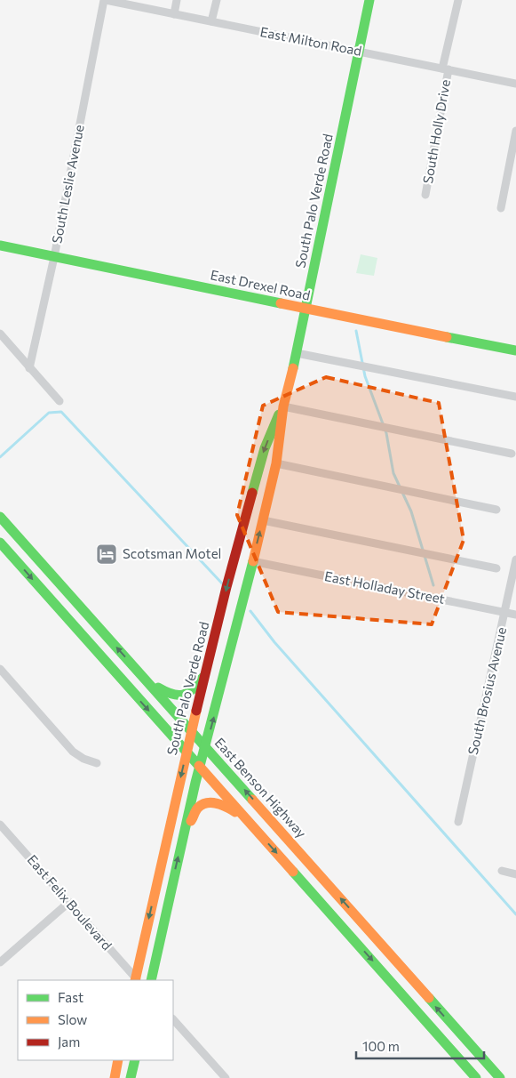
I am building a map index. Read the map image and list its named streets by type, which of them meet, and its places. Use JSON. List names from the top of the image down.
{
  "streets": {
    "main road": ["South Palo Verde Road", "East Drexel Road", "East Benson Highway"],
    "street": [
      "East Milton Road",
      "South Holly Drive",
      "South Leslie Avenue",
      "East Holladay Street",
      "South Brosius Avenue",
      "East Felix Boulevard"
    ]
  },
  "crossings": [
    ["East Milton Road", "South Holly Drive"],
    ["East Milton Road", "South Leslie Avenue"],
    ["East Milton Road", "South Palo Verde Road"],
    ["South Leslie Avenue", "East Drexel Road"],
    ["South Palo Verde Road", "East Drexel Road"],
    ["South Palo Verde Road", "East Holladay Street"],
    ["South Palo Verde Road", "East Benson Highway"],
    ["South Palo Verde Road", "East Felix Boulevard"],
    ["East Holladay Street", "South Brosius Avenue"]
  ],
  "places": {
    "hotel": ["Scotsman Motel"]
  },
  "legend": ["Fast", "Slow", "Jam"],
  "scale_bar": "100 m"
}
